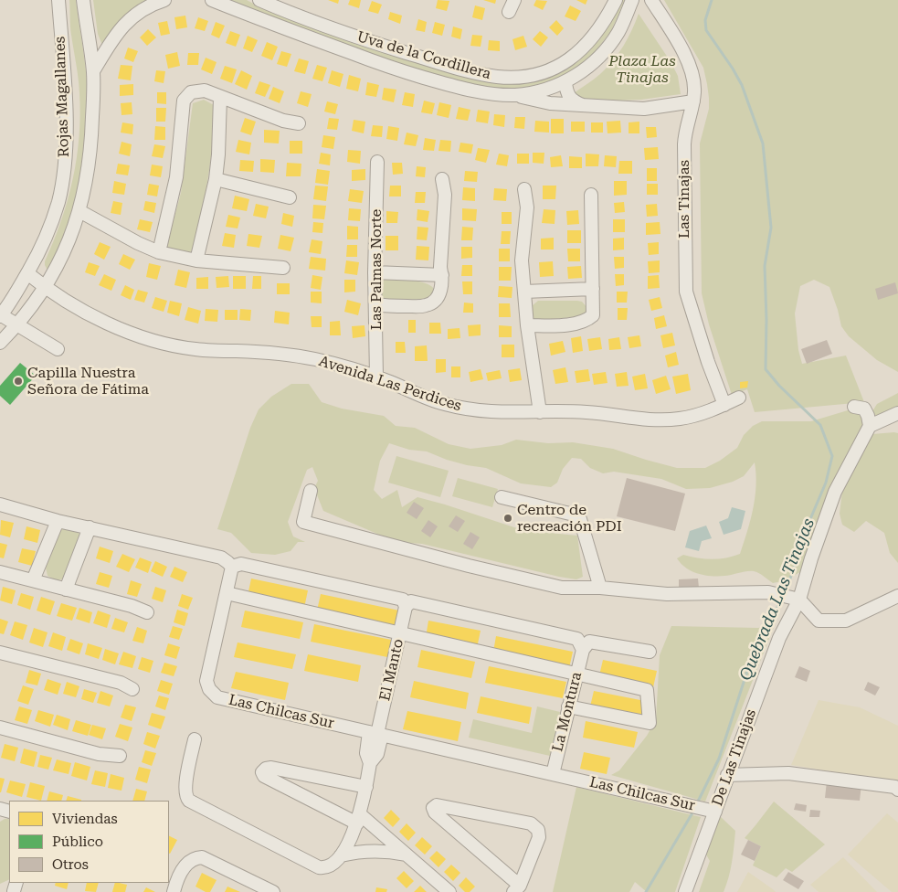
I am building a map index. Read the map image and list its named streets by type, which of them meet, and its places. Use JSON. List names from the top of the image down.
{
  "streets": {
    "street": [
      "Uva de la Cordillera",
      "Rojas Magallanes",
      "Las Tinajas",
      "Las Palmas Norte",
      "Avenida Las Perdices",
      "El Manto",
      "Las Chilcas Sur",
      "La Montura",
      "De Las Tinajas"
    ]
  },
  "crossings": [
    ["Uva de la Cordillera", "Las Tinajas"],
    ["Rojas Magallanes", "Avenida Las Perdices"],
    ["Las Tinajas", "Avenida Las Perdices"],
    ["Las Palmas Norte", "Avenida Las Perdices"],
    ["El Manto", "Las Chilcas Sur"],
    ["Las Chilcas Sur", "La Montura"],
    ["Las Chilcas Sur", "De Las Tinajas"]
  ],
  "water": ["Quebrada Las Tinajas"],
  "parks": ["Plaza Las Tinajas"],
  "places": ["Capilla Nuestra Señora de Fátima", "Centro de recreación PDI"],
  "legend": ["Viviendas", "Público", "Otros"]
}
